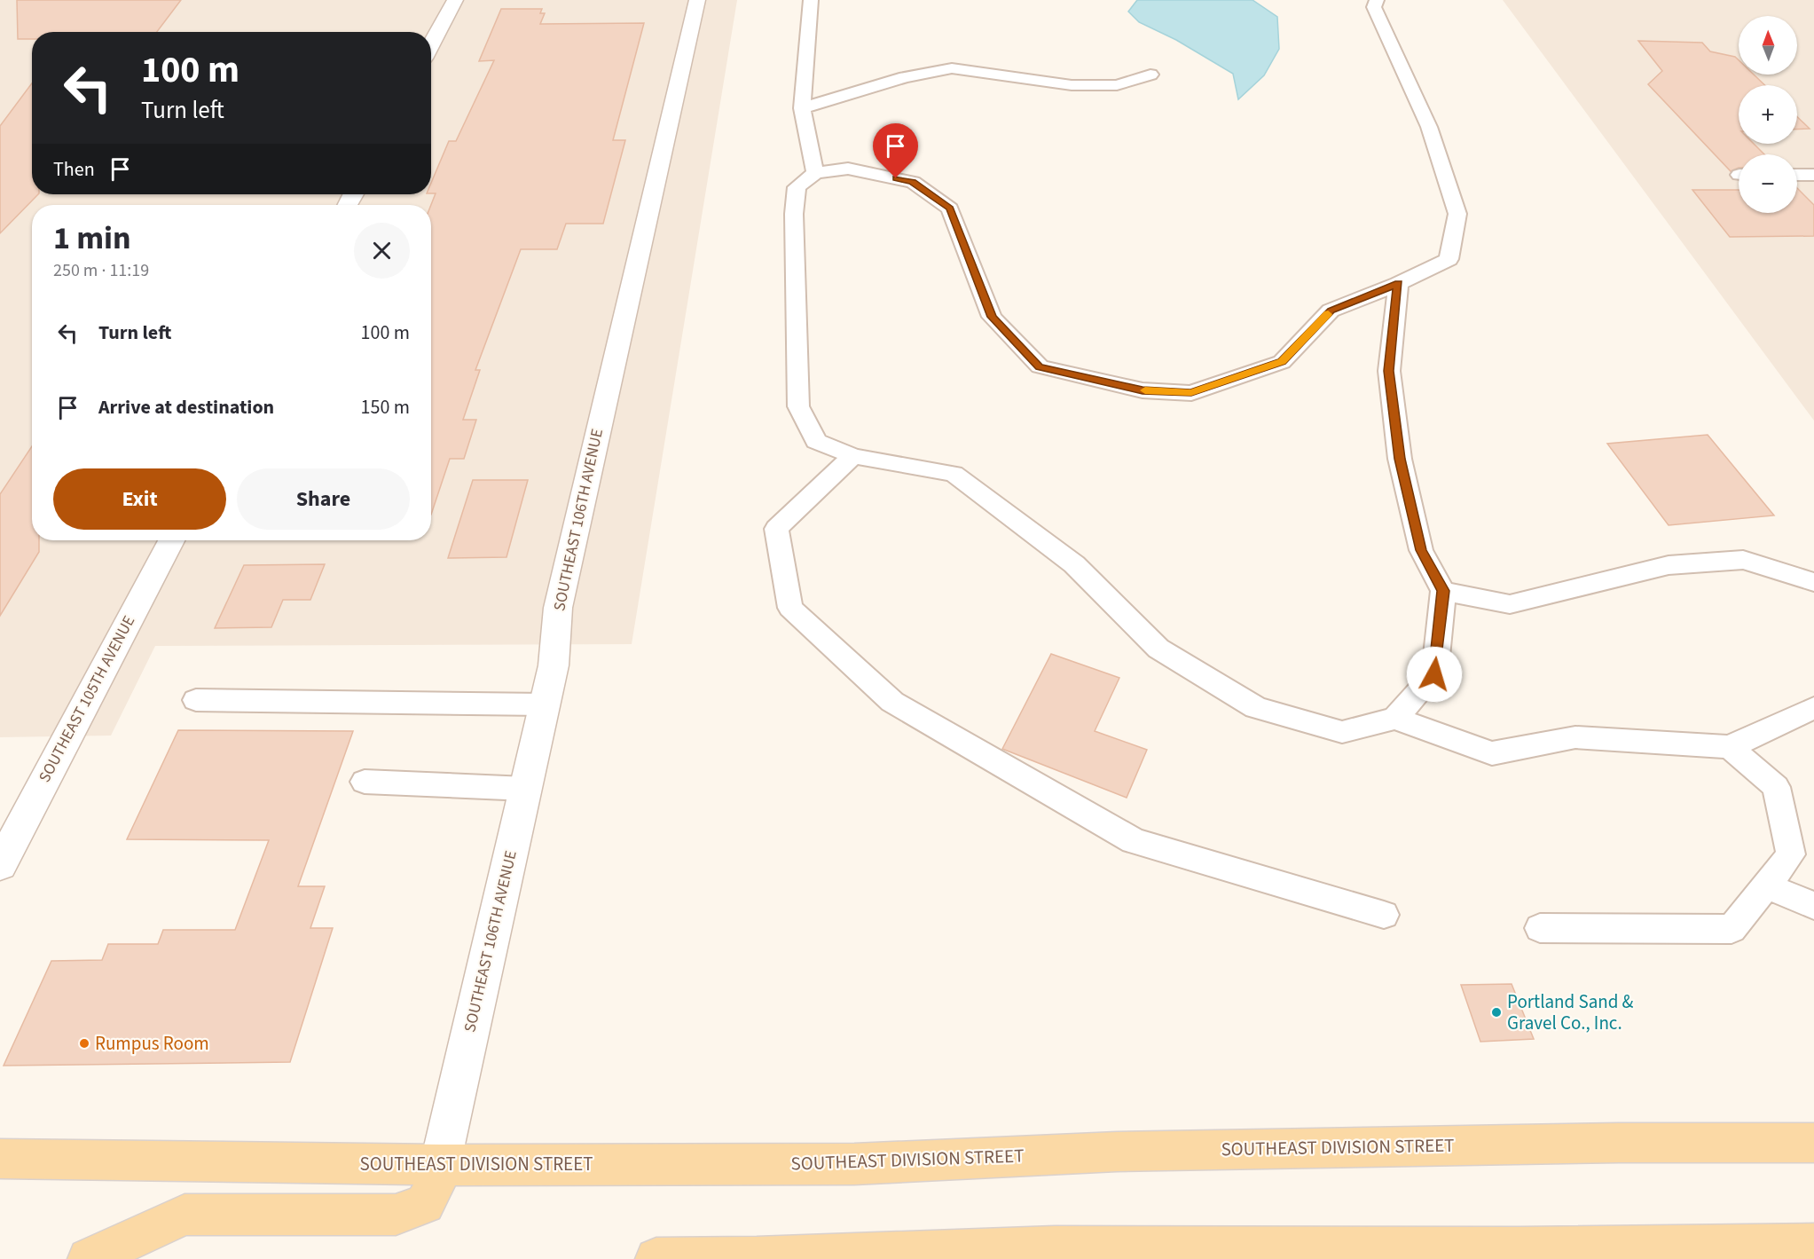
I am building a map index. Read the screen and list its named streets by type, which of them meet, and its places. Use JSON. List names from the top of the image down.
{
  "streets": {
    "main road": ["SOUTHEAST DIVISION STREET"],
    "street": ["SOUTHEAST 106TH AVENUE", "SOUTHEAST 105TH AVENUE"]
  },
  "crossings": [
    ["SOUTHEAST 106TH AVENUE", "SOUTHEAST DIVISION STREET"]
  ],
  "places": ["Portland Sand & Gravel Co., Inc.", "Rumpus Room"],
  "north": "top",
  "page": {
    "map_buttons": ["+", "−"],
    "turn": ["100 m", "Turn left"],
    "then": "Then",
    "heading": ["1 min", "250 m · 11:19"],
    "list": [
      {
        "name": "Turn left",
        "value": "100 m"
      },
      {
        "name": "Arrive at destination",
        "value": "150 m"
      }
    ],
    "buttons": ["Exit", "Share"]
  }
}
